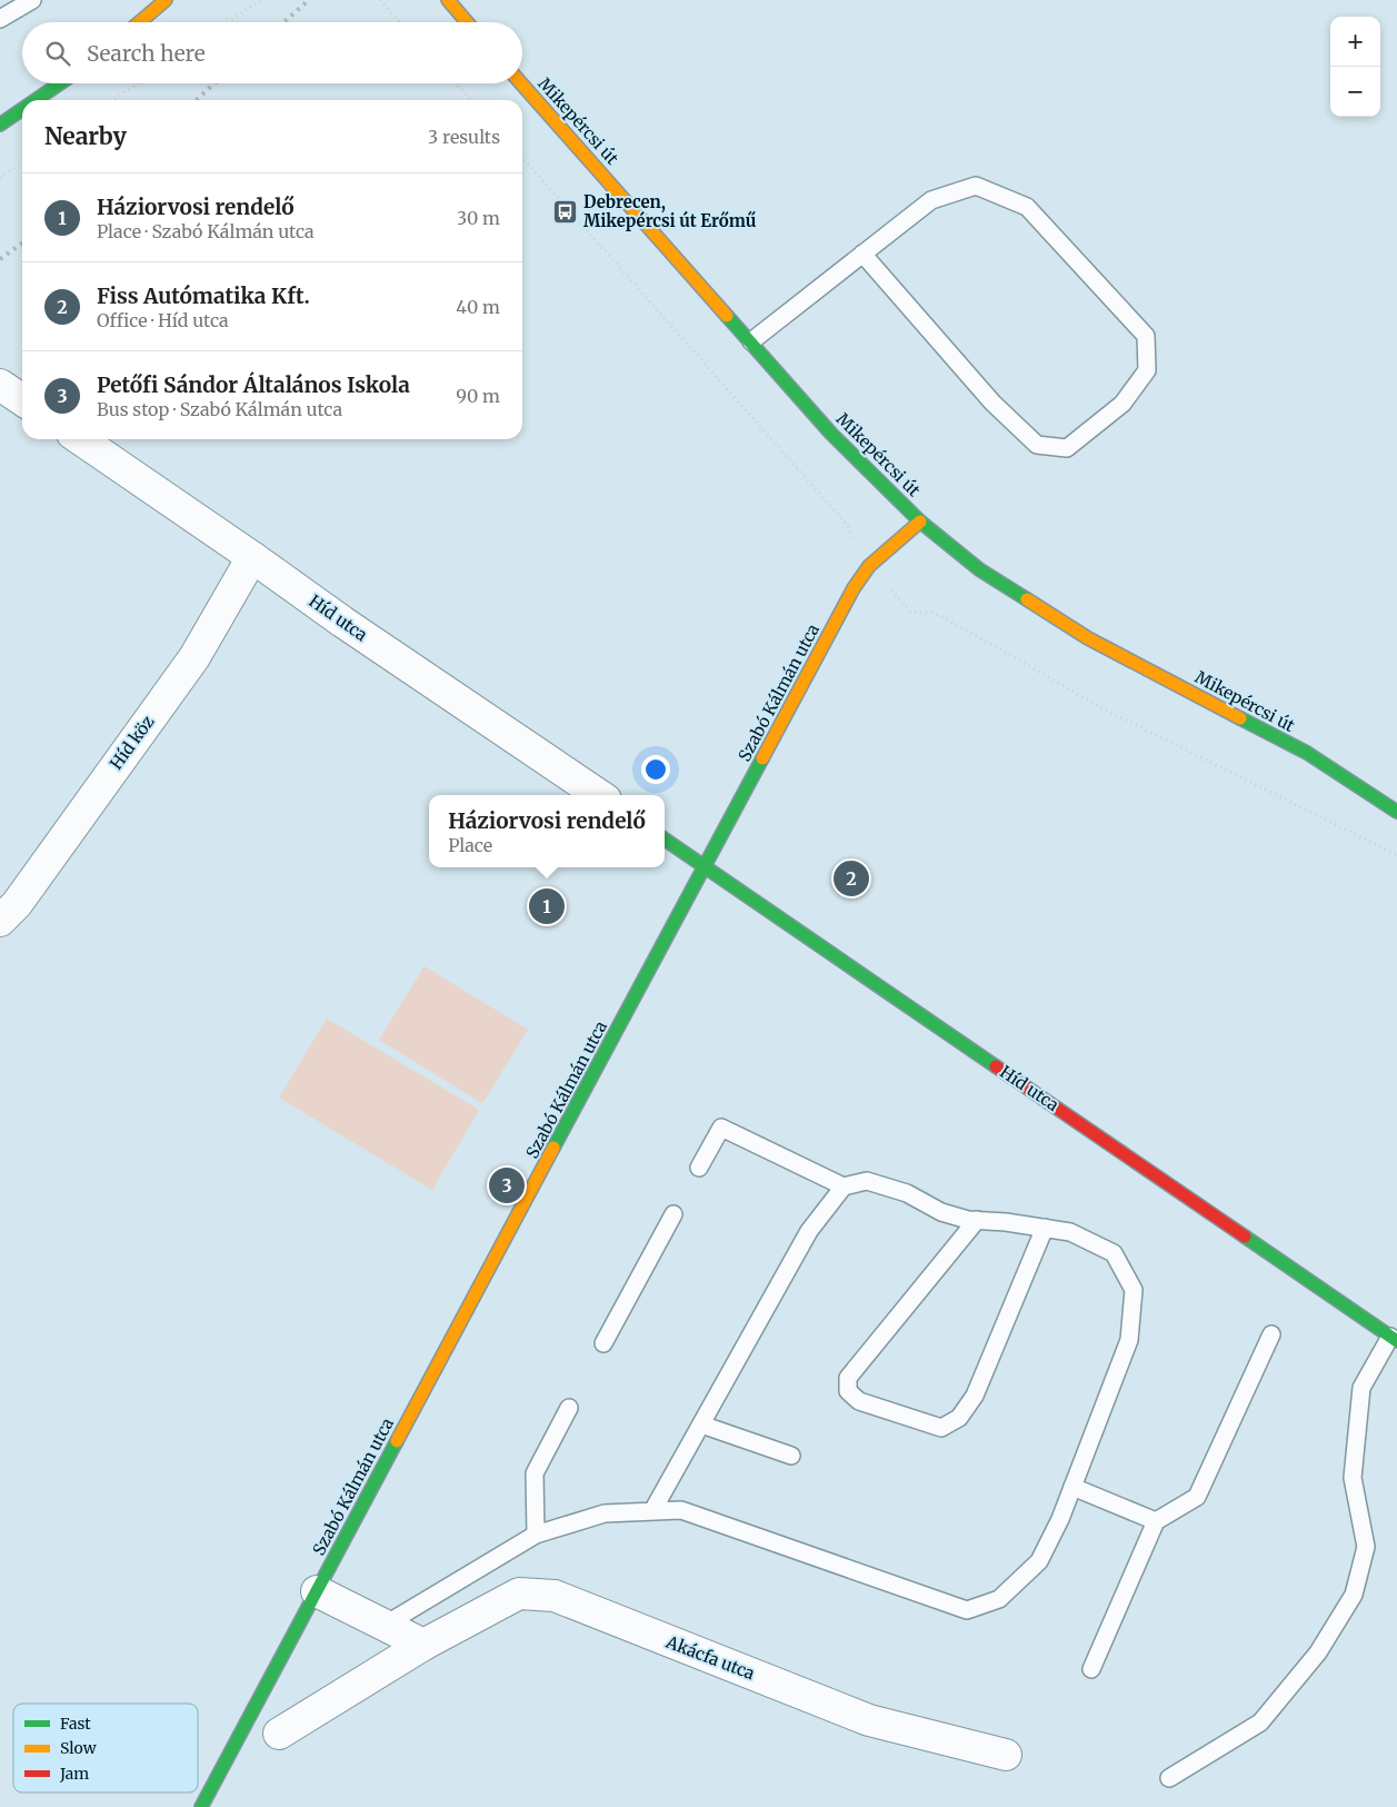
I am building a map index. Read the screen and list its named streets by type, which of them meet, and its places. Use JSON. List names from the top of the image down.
{
  "streets": {
    "street": [
      "Mikepércsi út",
      "Híd utca",
      "Szabó Kálmán utca",
      "Híd köz",
      "Akácfa utca"
    ]
  },
  "crossings": [
    ["Mikepércsi út", "Szabó Kálmán utca"],
    ["Híd utca", "Szabó Kálmán utca"],
    ["Híd utca", "Híd köz"]
  ],
  "places": {
    "bus stop": ["Debrecen, Mikepércsi út Erőmű"]
  },
  "legend": ["Fast", "Slow", "Jam"],
  "page": {
    "map_buttons": ["+", "−"],
    "search": "Search here",
    "heading": ["Nearby", "3 results"],
    "list": [
      {
        "mark": "1",
        "name": "Háziorvosi rendelő",
        "note": "Place · Szabó Kálmán utca",
        "value": "30 m"
      },
      {
        "mark": "2",
        "name": "Fiss Autómatika Kft.",
        "note": "Office · Híd utca",
        "value": "40 m"
      },
      {
        "mark": "3",
        "name": "Petőfi Sándor Általános Iskola",
        "note": "Bus stop · Szabó Kálmán utca",
        "value": "90 m"
      }
    ],
    "popup": ["Háziorvosi rendelő", "Place"],
    "pins": ["2", "1", "3"]
  }
}
